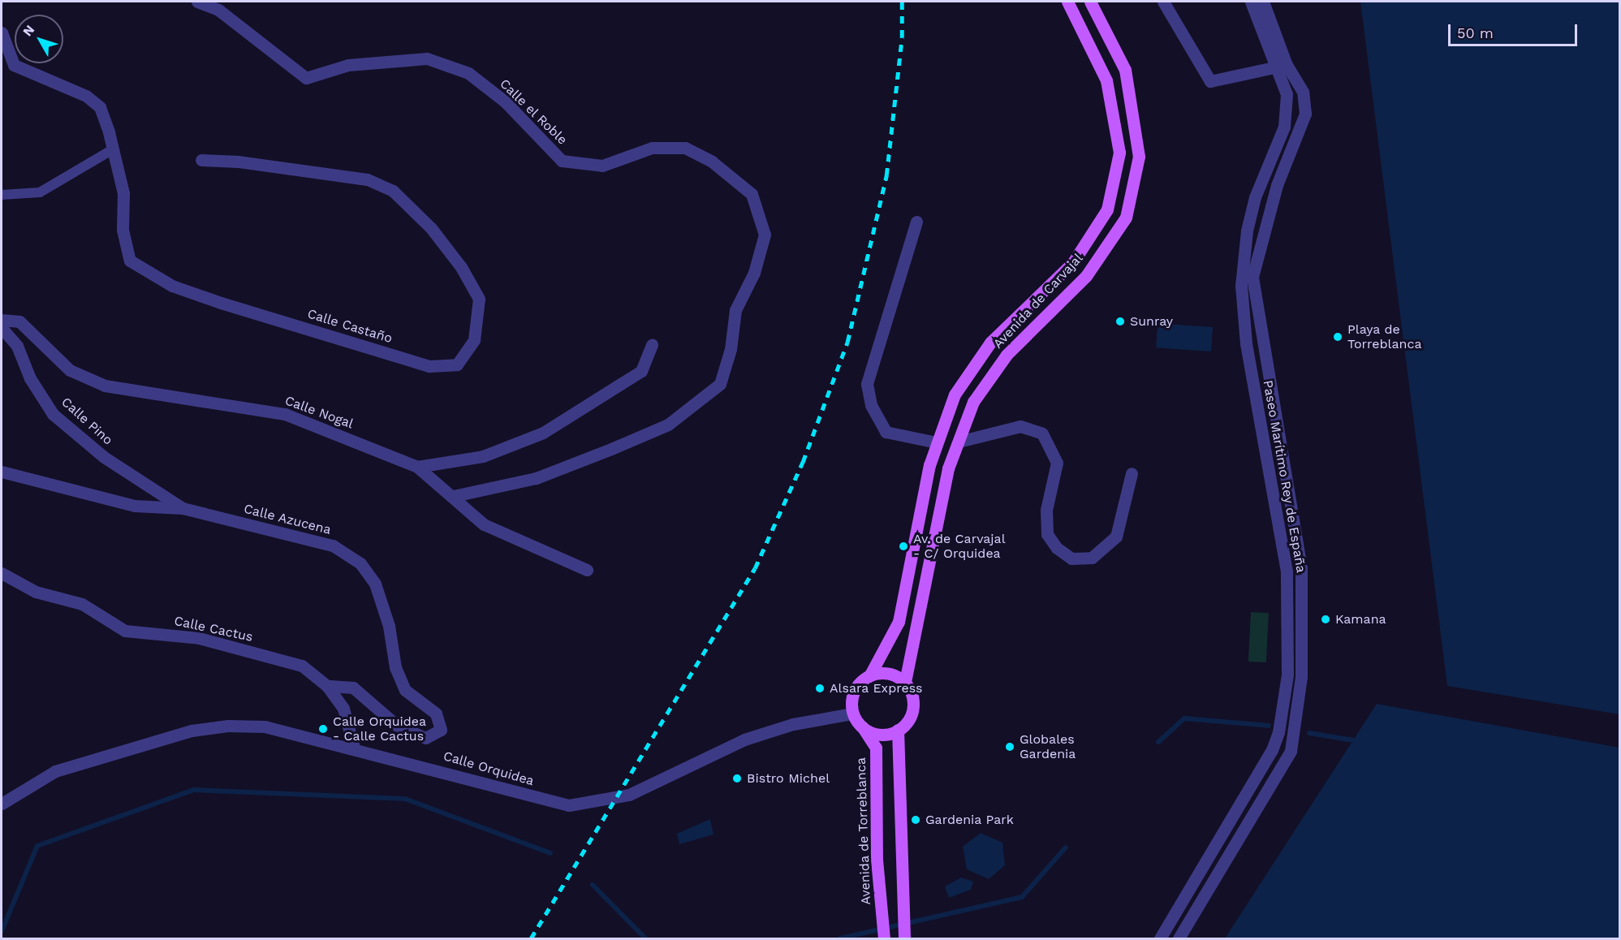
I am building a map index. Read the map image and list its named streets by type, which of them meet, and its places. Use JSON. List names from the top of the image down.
{
  "streets": {
    "main road": ["Avenida de Carvajal", "Avenida de Torreblanca"],
    "street": [
      "Calle el Roble",
      "Calle Castaño",
      "Calle Nogal",
      "Calle Pino",
      "Paseo Marítimo Rey de España",
      "Calle Azucena",
      "Calle Cactus",
      "Calle Orquidea"
    ]
  },
  "crossings": [
    ["Calle el Roble", "Calle Nogal"],
    ["Avenida de Carvajal", "Calle Orquidea"],
    ["Avenida de Carvajal", "Avenida de Torreblanca"],
    ["Calle Pino", "Calle Azucena"],
    ["Calle Azucena", "Calle Cactus"],
    ["Calle Cactus", "Calle Orquidea"],
    ["Calle Orquidea", "Avenida de Torreblanca"]
  ],
  "places": [
    "Sunray",
    "Playa de Torreblanca",
    "Av. de Carvajal - C/ Orquidea",
    "Kamana",
    "Alsara Express",
    "Calle Orquidea - Calle Cactus",
    "Globales Gardenia",
    "Bistro Michel",
    "Gardenia Park"
  ],
  "scale_bar": "50 m",
  "north": "top left"
}
